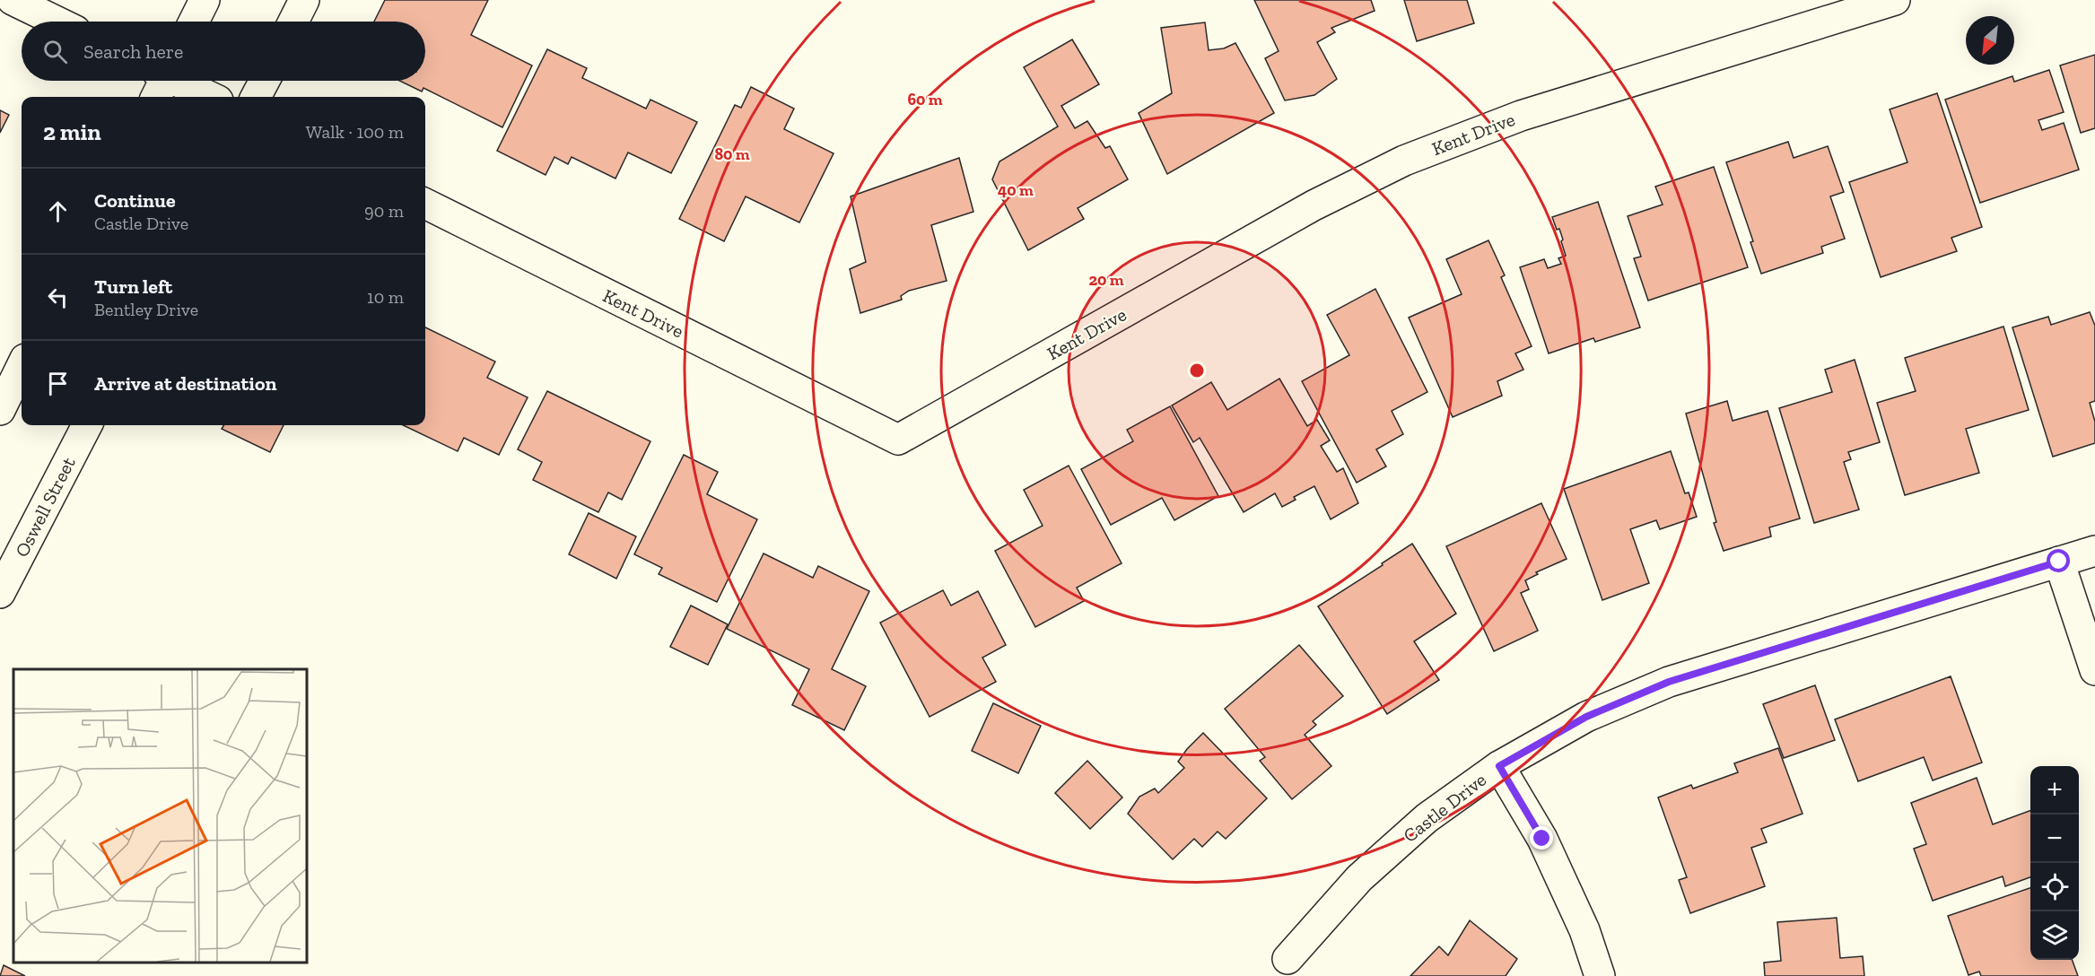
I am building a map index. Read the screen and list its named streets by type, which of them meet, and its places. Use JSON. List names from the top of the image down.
{
  "streets": {
    "street": ["Kent Drive", "Oswell Street", "Castle Drive"]
  },
  "north": "bottom left",
  "page": {
    "search": "Search here",
    "heading": ["2 min", "Walk · 100 m"],
    "list": [
      ["Continue", "Castle Drive", "90 m"],
      ["Turn left", "Bentley Drive", "10 m"],
      "Arrive at destination"
    ],
    "map_buttons": ["+", "−"]
  },
  "rings": [
    "60 m",
    "80 m",
    "40 m",
    "20 m"
  ]
}
